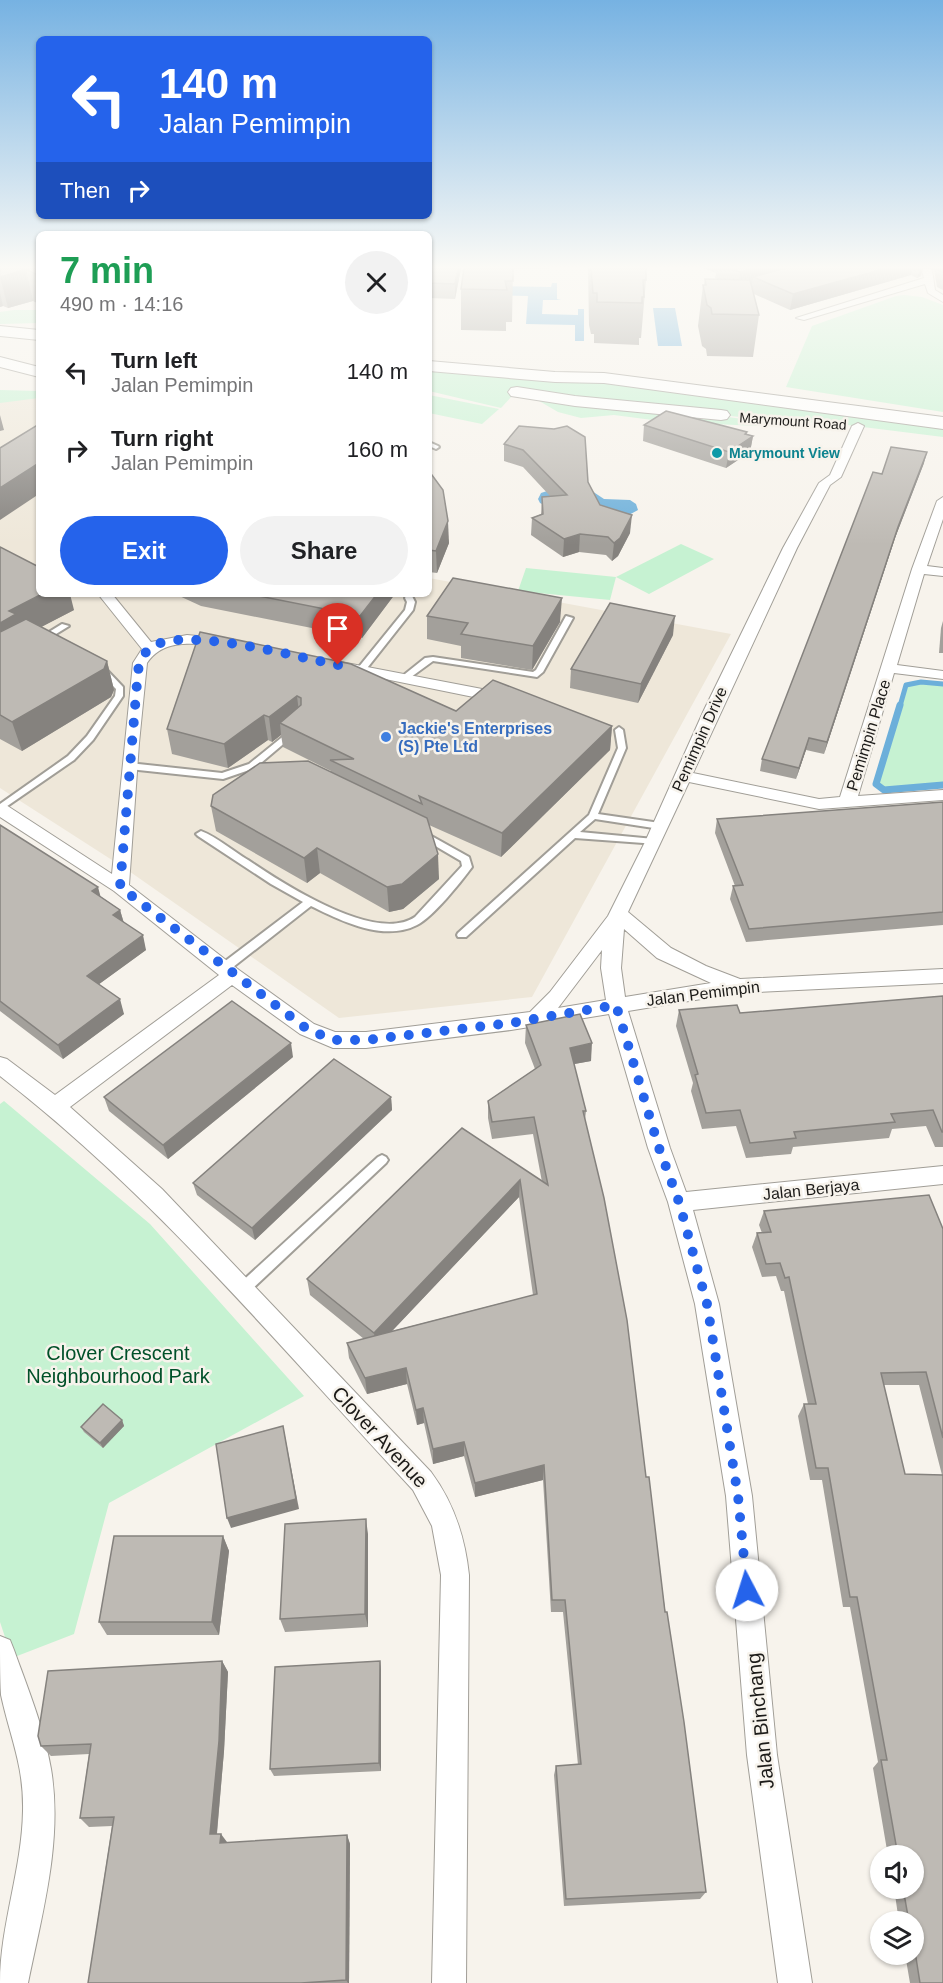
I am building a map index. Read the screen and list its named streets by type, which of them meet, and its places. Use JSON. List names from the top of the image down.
{
  "streets": {
    "main road": ["Marymount Road"],
    "street": [
      "Pemimpin Place",
      "Pemimpin Drive",
      "Jalan Pemimpin",
      "Jalan Berjaya",
      "Clover Avenue",
      "Jalan Binchang"
    ]
  },
  "crossings": [
    ["Marymount Road", "Pemimpin Drive"],
    ["Pemimpin Drive", "Jalan Pemimpin"],
    ["Pemimpin Drive", "Jalan Binchang"],
    ["Jalan Pemimpin", "Jalan Binchang"],
    ["Jalan Berjaya", "Jalan Binchang"]
  ],
  "parks": ["Clover Crescent Neighbourhood Park"],
  "places": ["Marymount View", "Jackie's Enterprises (S) Pte Ltd"],
  "page": {
    "turn": ["140 m", "Jalan Pemimpin"],
    "then": "Then",
    "heading": ["7 min", "490 m · 14:16"],
    "list": [
      {
        "name": "Turn left",
        "note": "Jalan Pemimpin",
        "value": "140 m"
      },
      {
        "name": "Turn right",
        "note": "Jalan Pemimpin",
        "value": "160 m"
      }
    ],
    "buttons": ["Exit", "Share"]
  }
}
